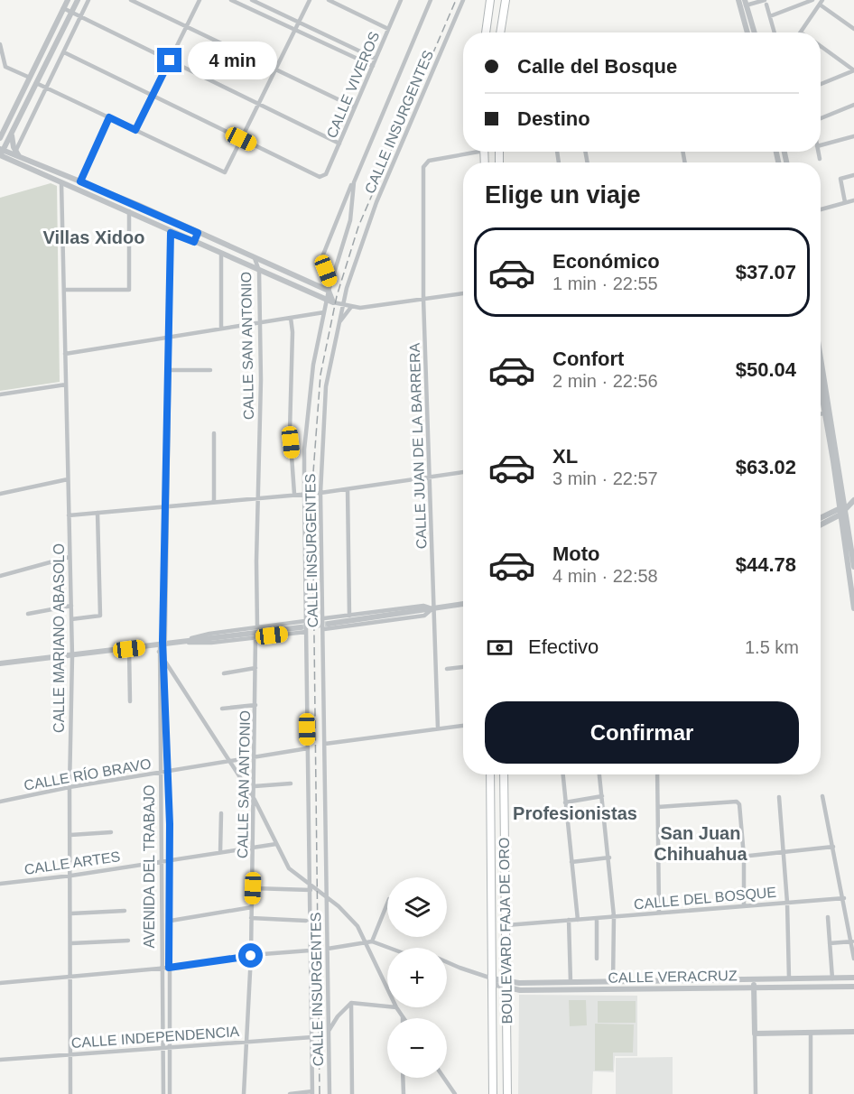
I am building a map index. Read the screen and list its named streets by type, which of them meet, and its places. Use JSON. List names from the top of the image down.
{
  "streets": {
    "main road": ["BOULEVARD FAJA DE ORO"],
    "street": [
      "CALLE VIVEROS",
      "CALLE INSURGENTES",
      "CALLE SAN ANTONIO",
      "CALLE JUAN DE LA BARRERA",
      "CALLE MARIANO ABASOLO",
      "CALLE RÍO BRAVO",
      "CALLE ARTES",
      "AVENIDA DEL TRABAJO",
      "CALLE DEL BOSQUE",
      "CALLE VERACRUZ",
      "CALLE INDEPENDENCIA"
    ]
  },
  "crossings": [
    ["CALLE INSURGENTES", "CALLE RÍO BRAVO"],
    ["CALLE INSURGENTES", "CALLE INDEPENDENCIA"],
    ["CALLE SAN ANTONIO", "CALLE RÍO BRAVO"],
    ["CALLE SAN ANTONIO", "CALLE ARTES"],
    ["CALLE SAN ANTONIO", "CALLE INDEPENDENCIA"],
    ["CALLE MARIANO ABASOLO", "CALLE RÍO BRAVO"],
    ["CALLE MARIANO ABASOLO", "CALLE ARTES"],
    ["CALLE MARIANO ABASOLO", "CALLE INDEPENDENCIA"],
    ["CALLE RÍO BRAVO", "AVENIDA DEL TRABAJO"],
    ["CALLE ARTES", "AVENIDA DEL TRABAJO"],
    ["AVENIDA DEL TRABAJO", "CALLE INDEPENDENCIA"],
    ["CALLE DEL BOSQUE", "BOULEVARD FAJA DE ORO"],
    ["BOULEVARD FAJA DE ORO", "CALLE VERACRUZ"]
  ],
  "districts": ["Villas Xidoo", "Profesionistas", "San Juan Chihuahua"],
  "page": {
    "banner": ["Calle del Bosque", "Destino"],
    "bubble": "4 min",
    "heading": "Elige un viaje",
    "list": [
      {
        "name": "Económico",
        "note": "1 min · 22:55",
        "value": "$37.07"
      },
      {
        "name": "Confort",
        "note": "2 min · 22:56",
        "value": "$50.04"
      },
      {
        "name": "XL",
        "note": "3 min · 22:57",
        "value": "$63.02"
      },
      {
        "name": "Moto",
        "note": "4 min · 22:58",
        "value": "$44.78"
      }
    ],
    "pay": ["Efectivo", "1.5 km"],
    "buttons": "Confirmar",
    "map_buttons": ["+", "−"]
  }
}
